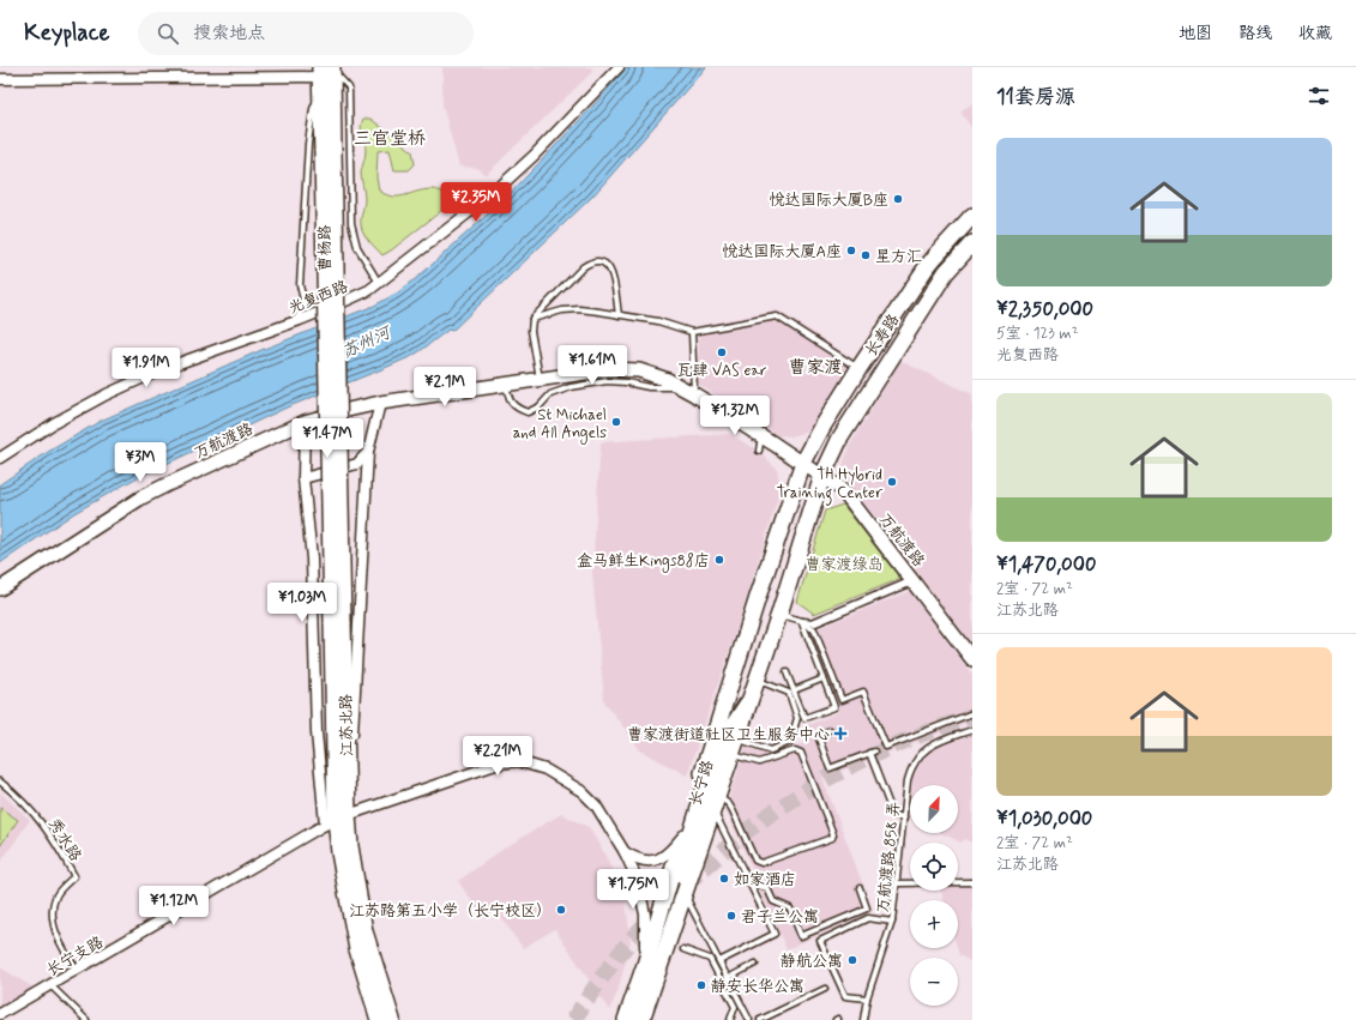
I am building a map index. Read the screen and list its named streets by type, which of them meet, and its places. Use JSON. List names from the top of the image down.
{
  "streets": {
    "main road": [
      "曹杨路",
      "长寿路",
      "江苏北路",
      "长宁路"
    ],
    "street": ["光复西路", "万航渡路", "长宁支路"],
    "lane": ["秀水路", "万航渡路 858 弄"]
  },
  "crossings": [
    ["曹杨路", "江苏北路"],
    ["长寿路", "万航渡路"],
    ["长寿路", "长宁路"],
    ["万航渡路", "长宁路"],
    ["江苏北路", "长宁支路"],
    ["长宁路", "长宁支路"],
    ["秀水路", "长宁支路"]
  ],
  "districts": ["三官堂桥", "曹家渡"],
  "water": ["苏州河"],
  "parks": ["曹家渡绿岛"],
  "places": {
    "other": [
      "悦达国际大厦B座",
      "悦达国际大厦A座",
      "星方汇",
      "瓦肆 VAS ear",
      "St Michael and All Angels",
      "TH Hybrid Training Center",
      "盒马鲜生Kings88店",
      "如家酒店",
      "江苏路第五小学（长宁校区）",
      "君子兰公寓",
      "静航公寓",
      "静安长华公寓"
    ],
    "health": ["曹家渡街道社区卫生服务中心"]
  },
  "north": "top right",
  "page": {
    "header": "Keyplace",
    "search": "搜索地点",
    "nav": ["地图", "路线", "收藏"],
    "heading": "11套房源",
    "list": [
      {
        "name": "¥2,350,000",
        "note": "5室 · 123 m² · 光复西路"
      },
      {
        "name": "¥1,470,000",
        "note": "2室 · 72 m² · 江苏北路"
      },
      {
        "name": "¥1,030,000",
        "note": "2室 · 72 m² · 江苏北路"
      }
    ],
    "price": [
      "¥2.35M",
      "¥1.61M",
      "¥1.91M",
      "¥2.1M",
      "¥1.32M",
      "¥1.47M",
      "¥3M",
      "¥1.03M",
      "¥2.21M",
      "¥1.75M",
      "¥1.12M"
    ],
    "map_buttons": ["+", "−"]
  }
}
